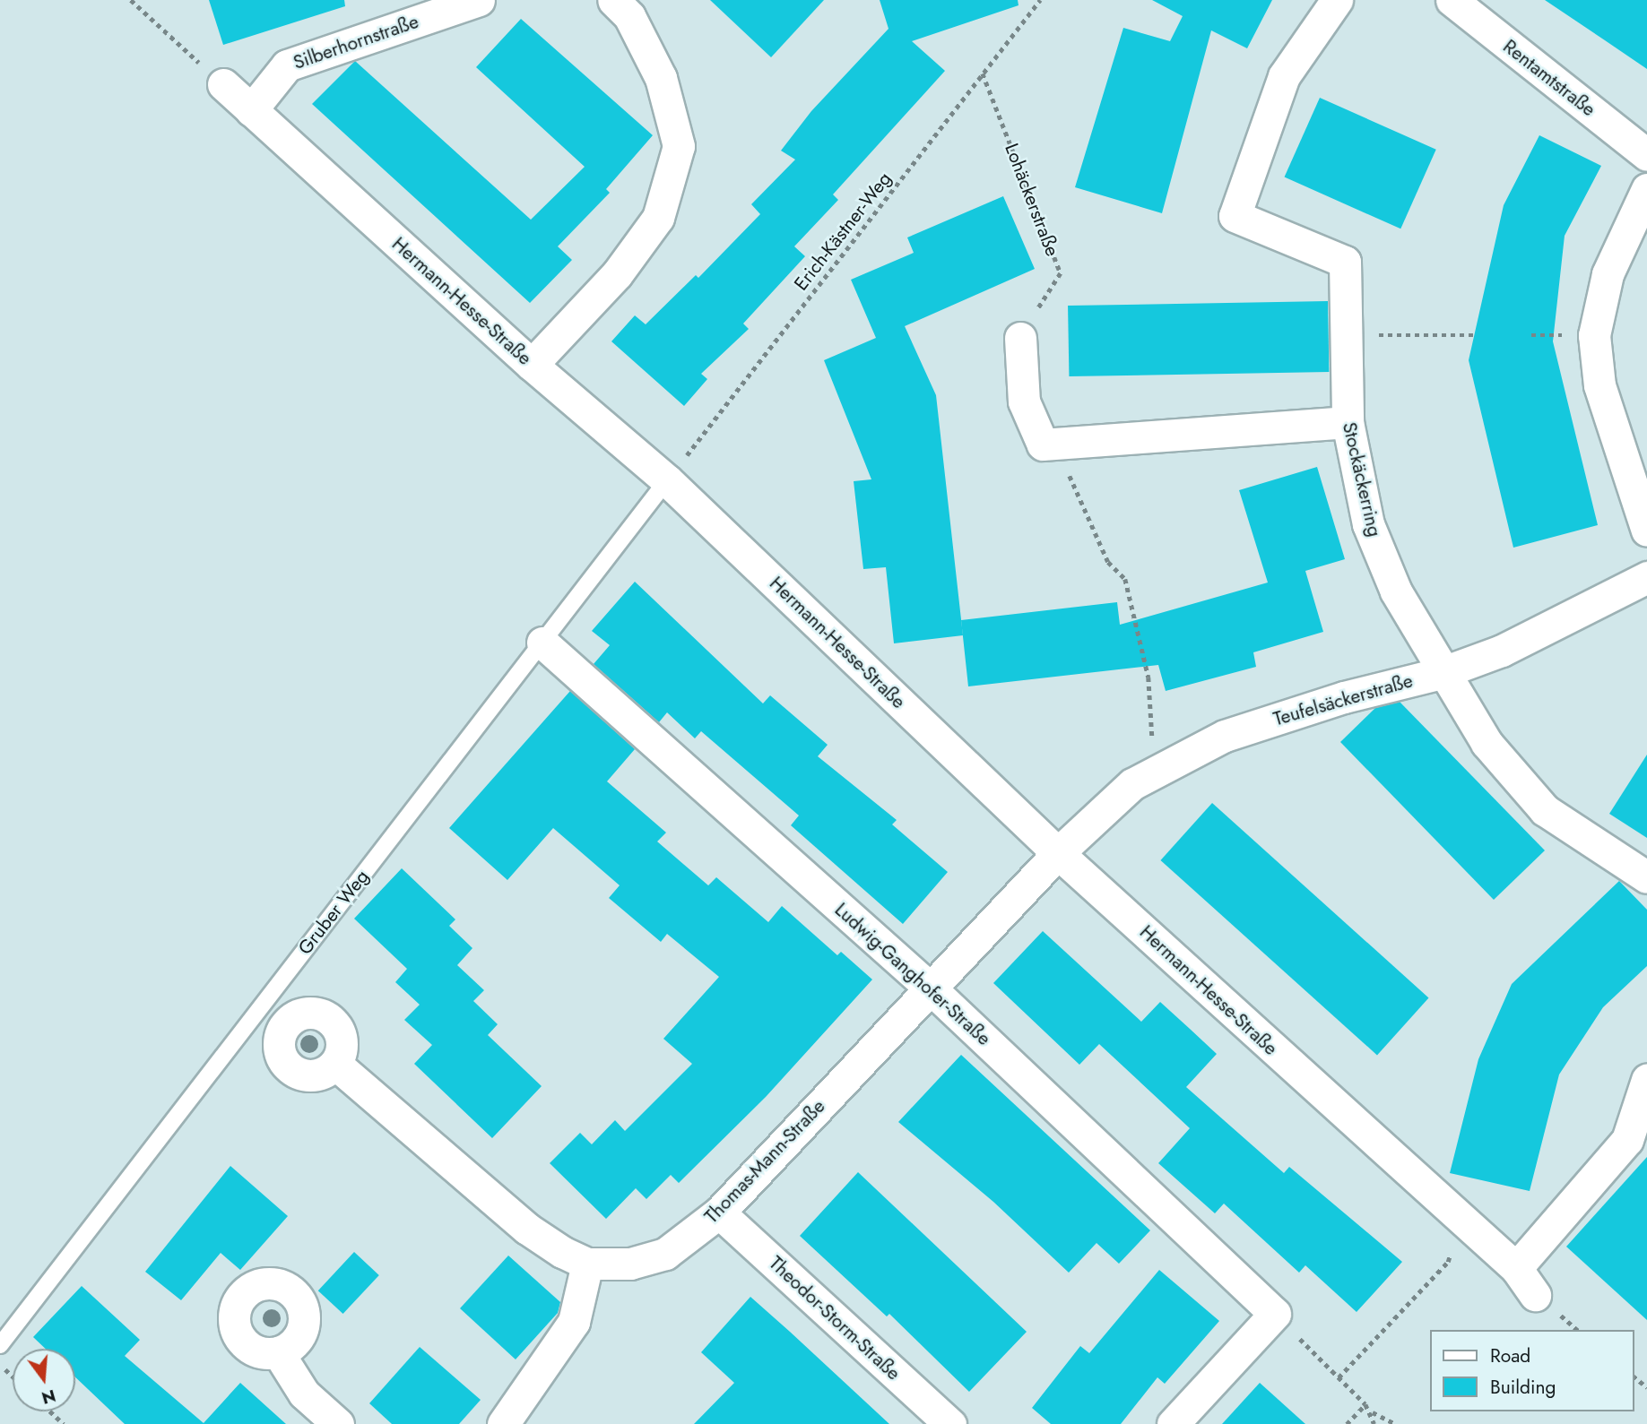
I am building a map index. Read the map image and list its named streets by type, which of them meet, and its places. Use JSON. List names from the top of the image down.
{
  "streets": {
    "street": [
      "Silberhornstraße",
      "Rentamtstraße",
      "Hermann-Hesse-Straße",
      "Stockäckerring",
      "Teufelsäckerstraße",
      "Ludwig-Ganghofer-Straße",
      "Thomas-Mann-Straße",
      "Theodor-Storm-Straße"
    ],
    "lane": ["Gruber Weg"],
    "path": ["Lohäckerstraße", "Erich-Kästner-Weg"]
  },
  "crossings": [
    ["Silberhornstraße", "Hermann-Hesse-Straße"],
    ["Lohäckerstraße", "Erich-Kästner-Weg"],
    ["Erich-Kästner-Weg", "Hermann-Hesse-Straße"],
    ["Erich-Kästner-Weg", "Gruber Weg"],
    ["Hermann-Hesse-Straße", "Teufelsäckerstraße"],
    ["Hermann-Hesse-Straße", "Gruber Weg"],
    ["Hermann-Hesse-Straße", "Thomas-Mann-Straße"],
    ["Stockäckerring", "Teufelsäckerstraße"],
    ["Teufelsäckerstraße", "Thomas-Mann-Straße"],
    ["Gruber Weg", "Ludwig-Ganghofer-Straße"],
    ["Ludwig-Ganghofer-Straße", "Thomas-Mann-Straße"],
    ["Thomas-Mann-Straße", "Theodor-Storm-Straße"]
  ],
  "legend": ["Road", "Building"],
  "north": "bottom"
}
